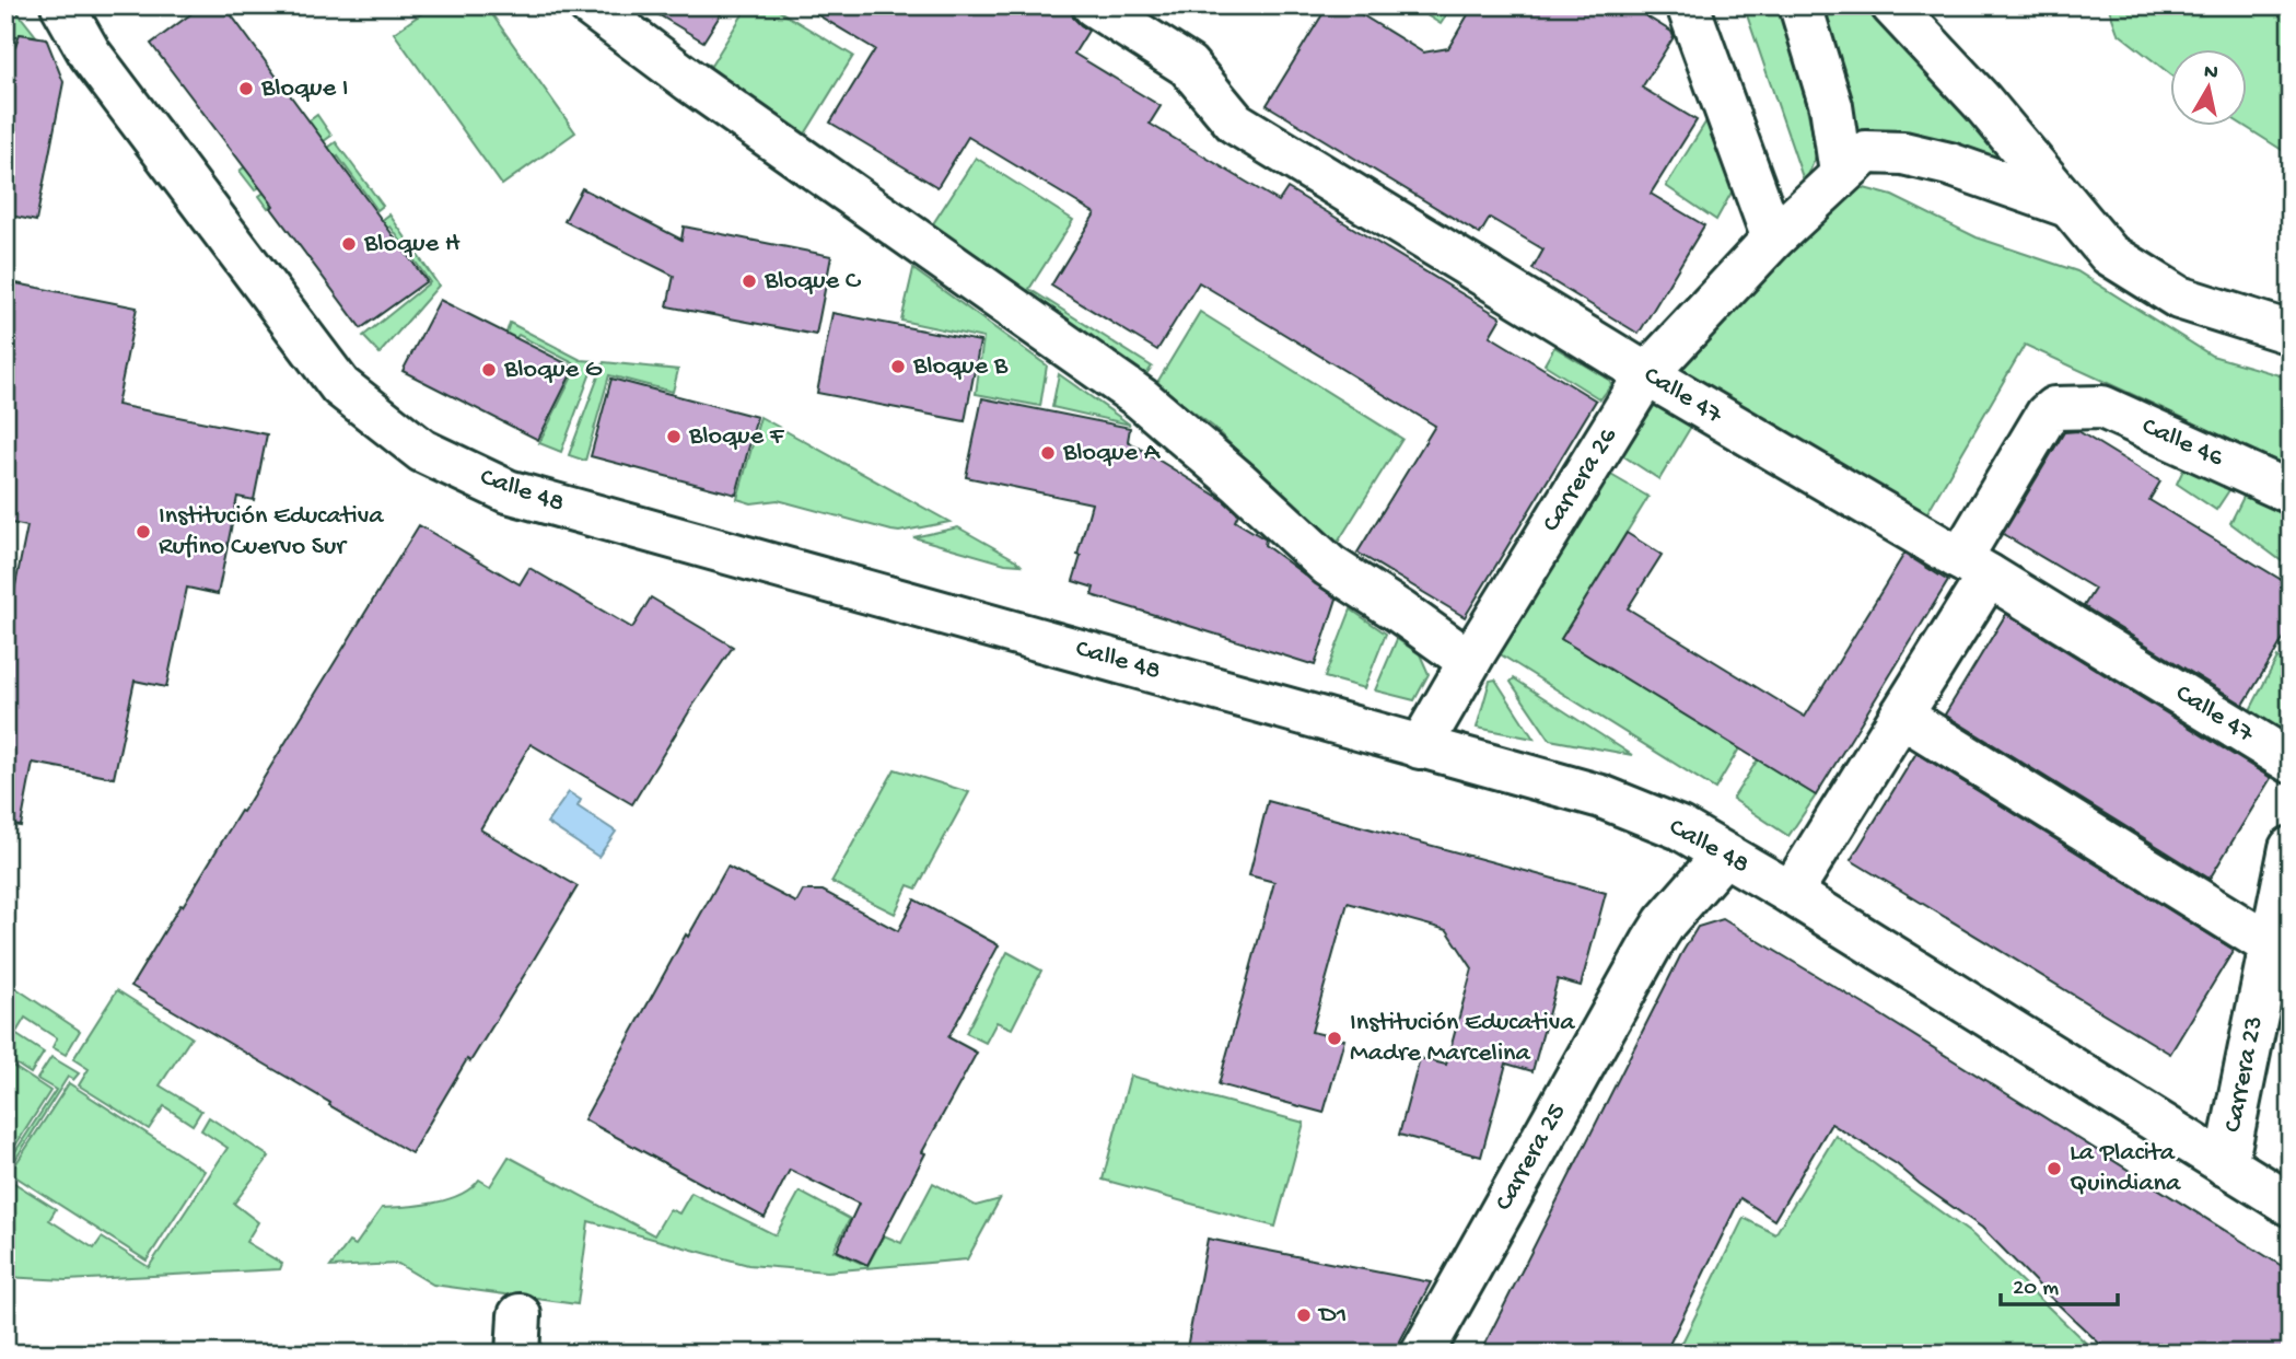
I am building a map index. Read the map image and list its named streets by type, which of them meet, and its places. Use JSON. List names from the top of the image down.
{
  "streets": {
    "street": [
      "Calle 47",
      "Calle 46",
      "Carrera 26",
      "Calle 48",
      "Carrera 23",
      "Carrera 25"
    ]
  },
  "crossings": [
    ["Calle 47", "Calle 46"],
    ["Calle 47", "Carrera 26"],
    ["Carrera 26", "Calle 48"],
    ["Calle 48", "Carrera 23"],
    ["Calle 48", "Carrera 25"]
  ],
  "places": [
    "Bloque I",
    "Bloque H",
    "Bloque C",
    "Bloque B",
    "Bloque G",
    "Bloque F",
    "Bloque A",
    "Institución Educativa Rufino Cuervo Sur",
    "Institución Educativa Madre Marcelina",
    "La Placita Quindiana",
    "D1"
  ],
  "scale_bar": "20 m",
  "north": "top"
}
